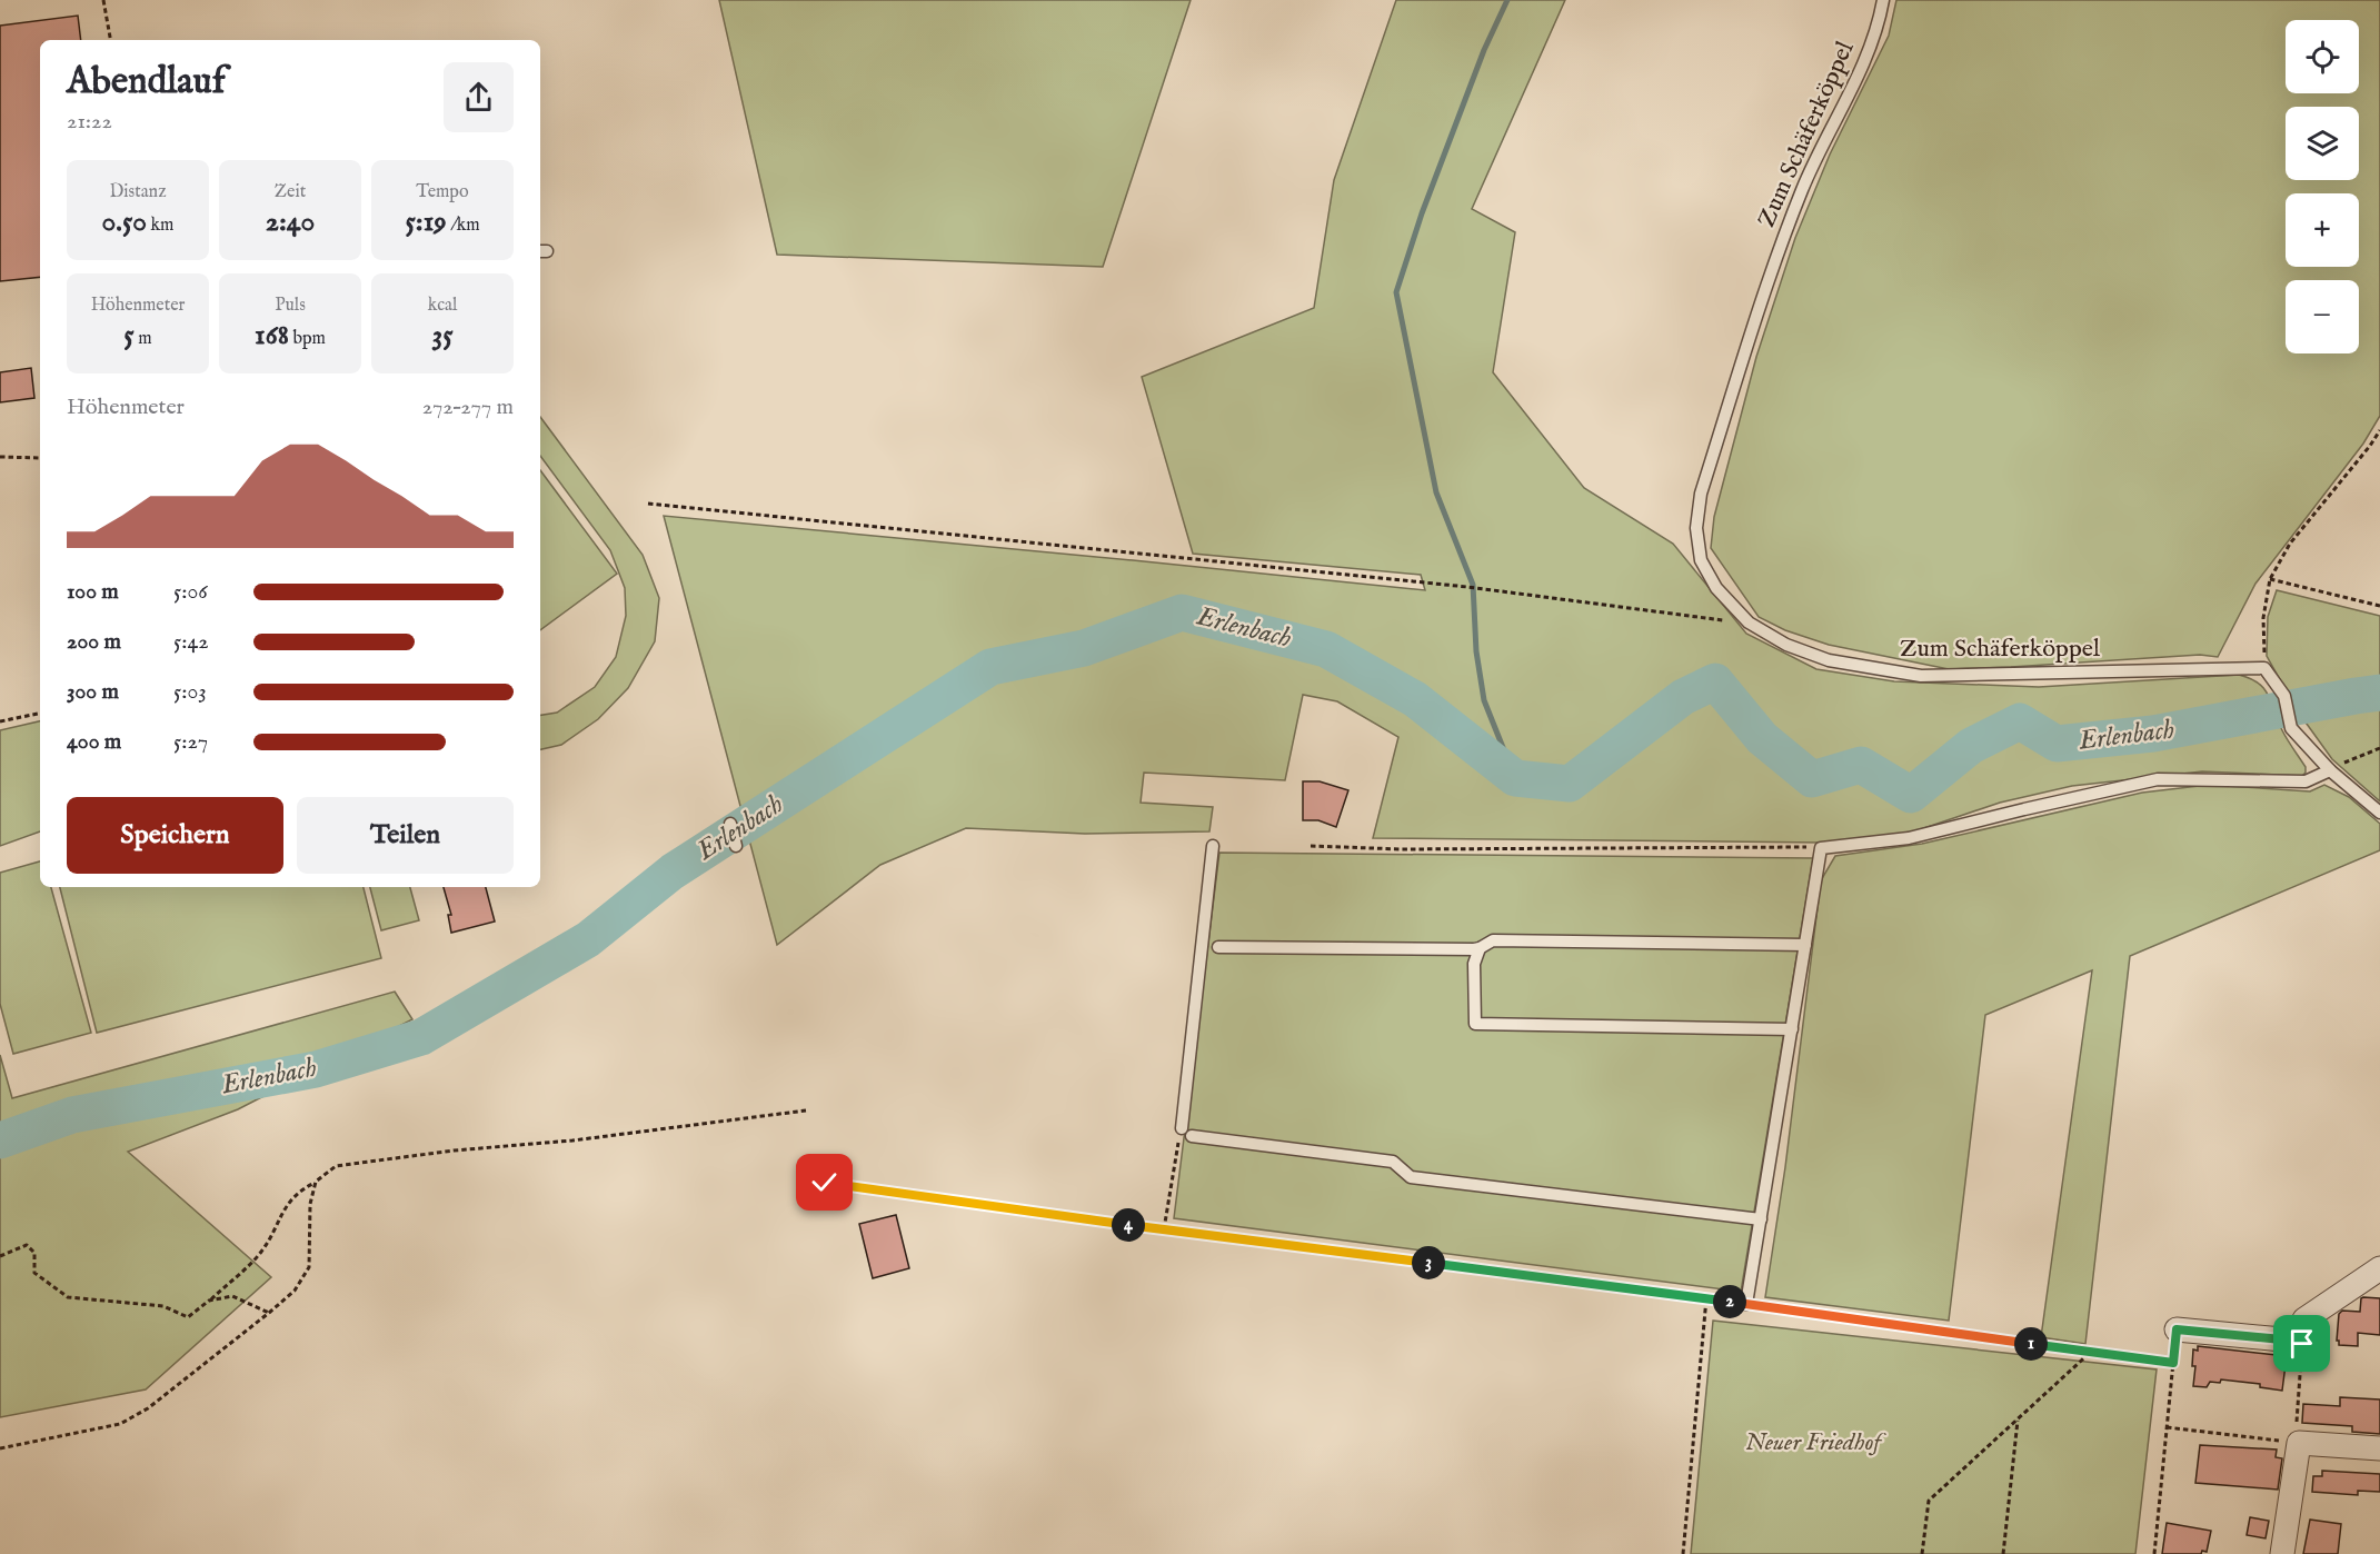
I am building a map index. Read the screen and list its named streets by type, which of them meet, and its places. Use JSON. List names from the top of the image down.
{
  "streets": {
    "lane": ["Zum Schäferköppel"]
  },
  "water": ["Erlenbach"],
  "parks": ["Neuer Friedhof"],
  "page": {
    "map_buttons": ["+", "−"],
    "heading": ["Abendlauf", "21:22"],
    "stats": [
      ["Distanz", "0.50 km"],
      ["Zeit", "2:40"],
      ["Tempo", "5:19 /km"],
      ["Höhenmeter", "5 m"],
      ["Puls", "168 bpm"],
      ["kcal", "35"]
    ],
    "chart": ["Höhenmeter", "272–277 m"],
    "list": [
      {
        "name": "100 m",
        "note": "5:06"
      },
      {
        "name": "200 m",
        "note": "5:42"
      },
      {
        "name": "300 m",
        "note": "5:03"
      },
      {
        "name": "400 m",
        "note": "5:27"
      }
    ],
    "buttons": ["Speichern", "Teilen"],
    "pins": [
      "4",
      "3",
      "2",
      "1"
    ]
  }
}
